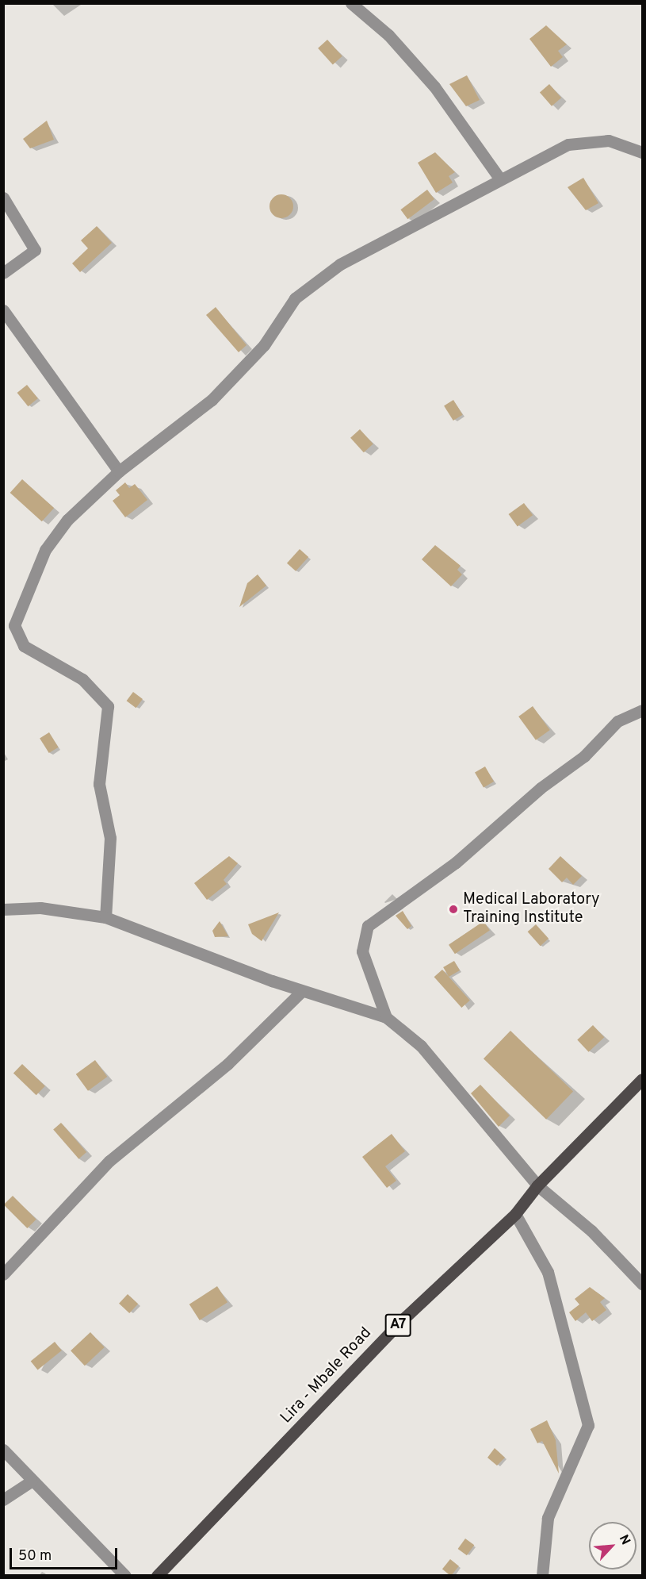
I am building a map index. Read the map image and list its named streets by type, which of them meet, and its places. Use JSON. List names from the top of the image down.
{
  "streets": {
    "main road": ["A7", "Lira - Mbale Road"]
  },
  "places": ["Medical Laboratory Training Institute"],
  "scale_bar": "50 m",
  "north": "top right"
}
